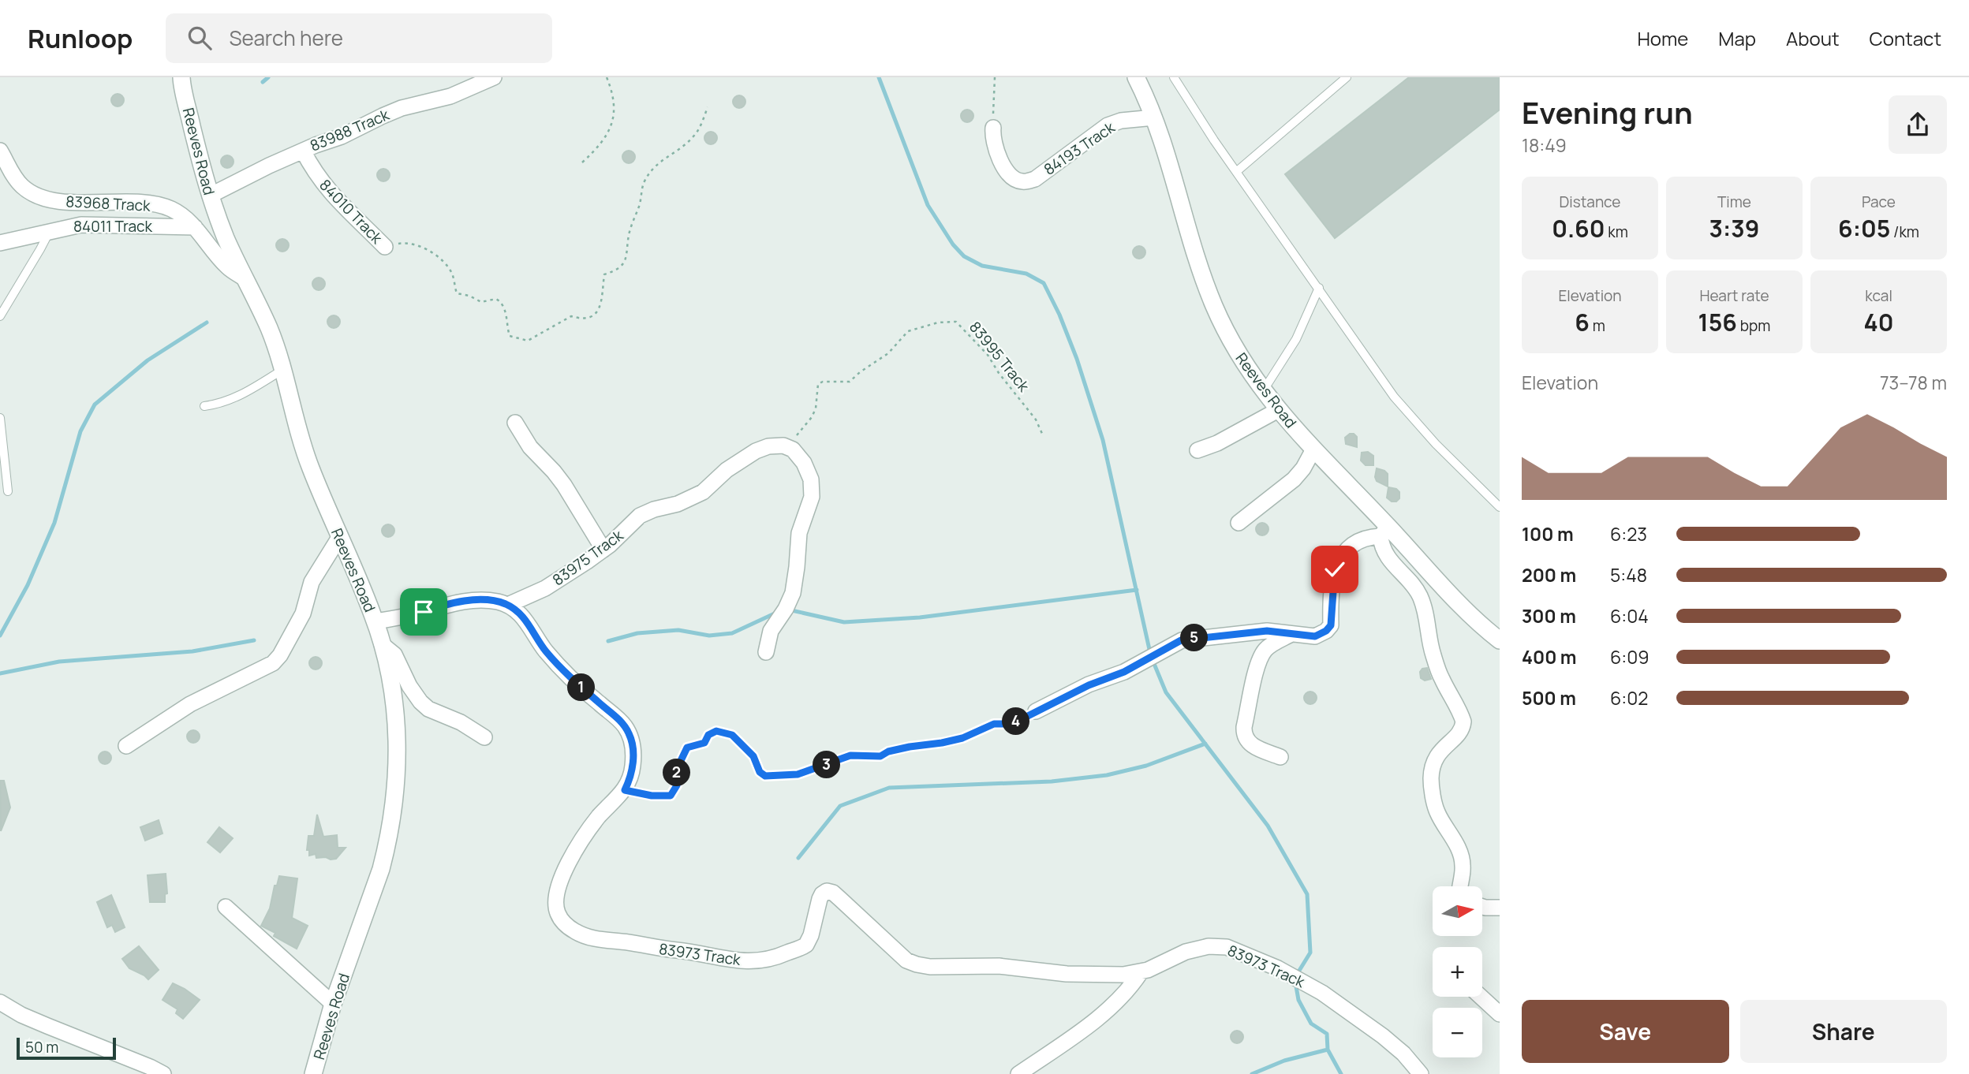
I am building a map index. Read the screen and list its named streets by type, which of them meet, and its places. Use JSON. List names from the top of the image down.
{
  "streets": {
    "street": [
      "83988 Track",
      "84193 Track",
      "Reeves Road",
      "83968 Track",
      "84010 Track",
      "84011 Track",
      "83975 Track",
      "83973 Track"
    ],
    "path": ["83995 Track"]
  },
  "crossings": [
    ["83988 Track", "Reeves Road"],
    ["83988 Track", "84010 Track"],
    ["84193 Track", "Reeves Road"],
    ["Reeves Road", "83968 Track"],
    ["83968 Track", "84011 Track"],
    ["83995 Track", "83975 Track"],
    ["83975 Track", "83973 Track"]
  ],
  "scale_bar": "50 m",
  "north": "right",
  "page": {
    "header": "Runloop",
    "search": "Search here",
    "nav": [
      "Home",
      "Map",
      "About",
      "Contact"
    ],
    "heading": ["Evening run", "18:49"],
    "stats": [
      ["Distance", "0.60 km"],
      ["Time", "3:39"],
      ["Pace", "6:05 /km"],
      ["Elevation", "6 m"],
      ["Heart rate", "156 bpm"],
      ["kcal", "40"]
    ],
    "chart": ["Elevation", "73–78 m"],
    "list": [
      {
        "name": "100 m",
        "note": "6:23"
      },
      {
        "name": "200 m",
        "note": "5:48"
      },
      {
        "name": "300 m",
        "note": "6:04"
      },
      {
        "name": "400 m",
        "note": "6:09"
      },
      {
        "name": "500 m",
        "note": "6:02"
      }
    ],
    "pins": [
      "5",
      "1",
      "4",
      "3",
      "2"
    ],
    "map_buttons": ["+", "−"],
    "buttons": ["Save", "Share"],
    "scale": "50 m"
  }
}
